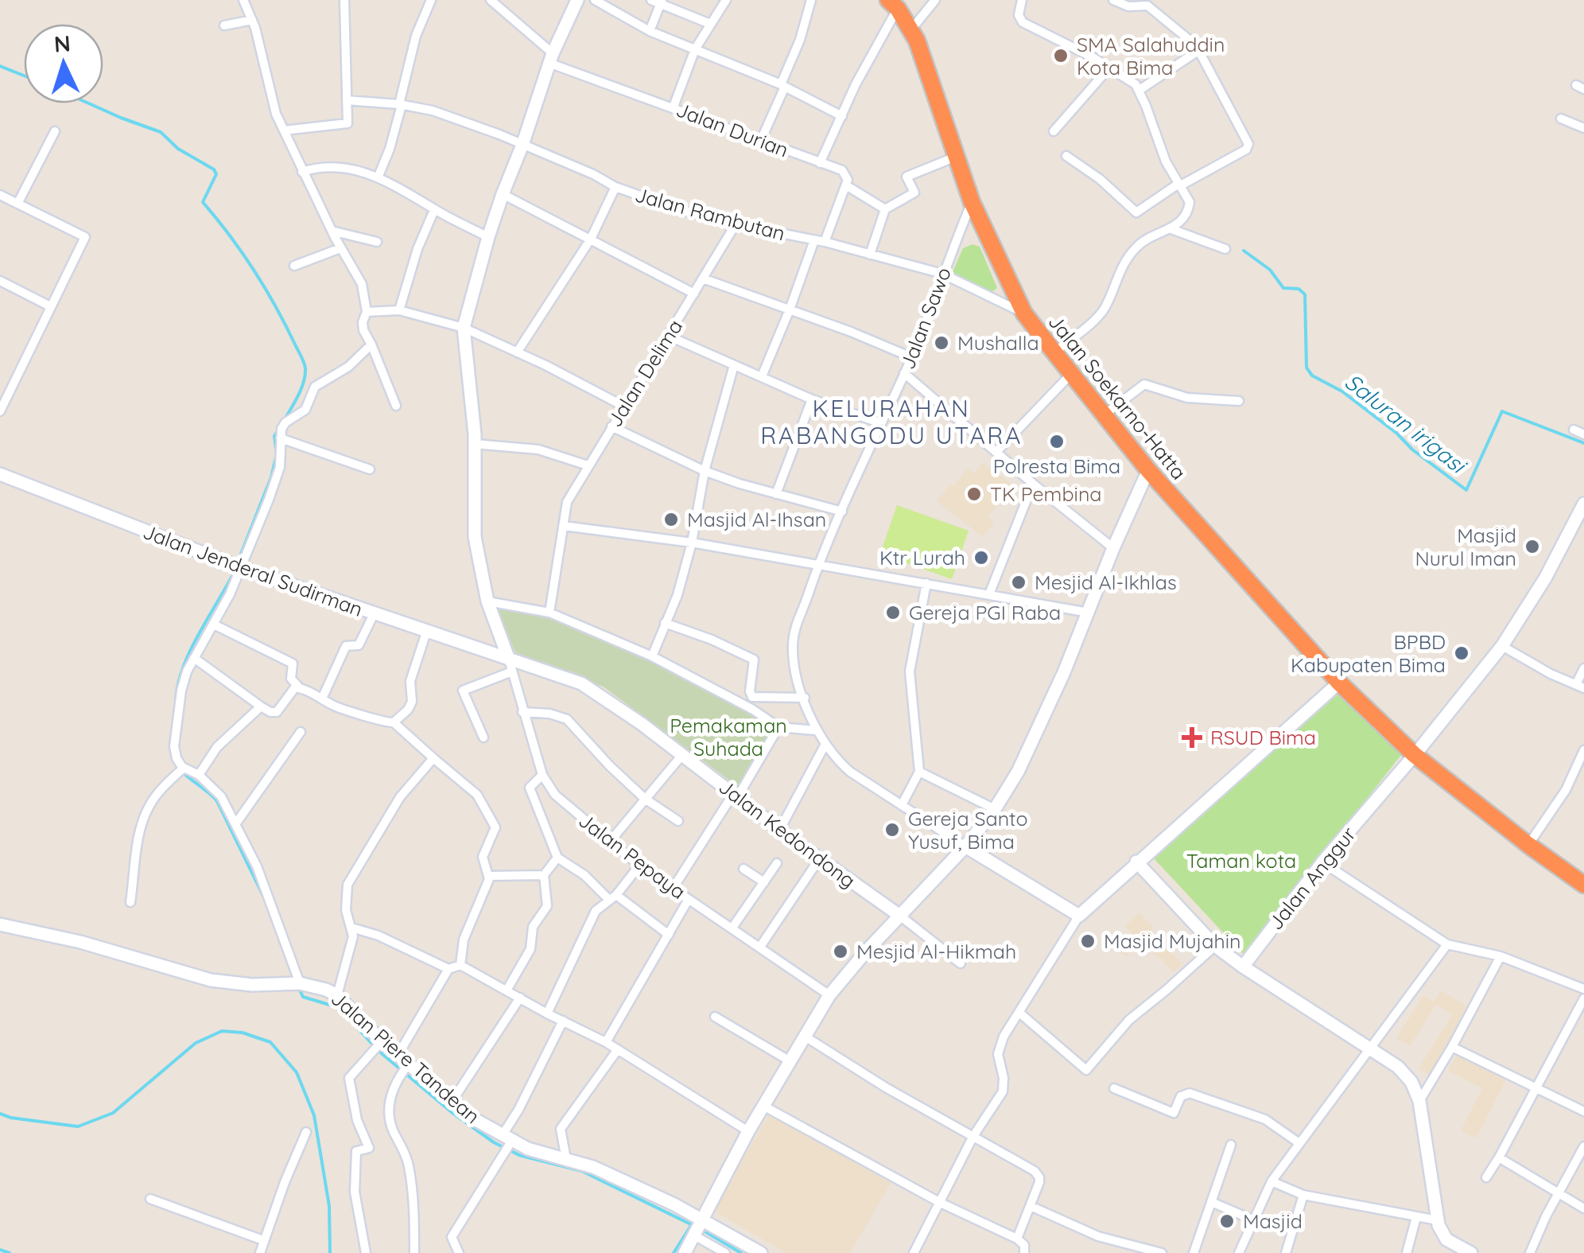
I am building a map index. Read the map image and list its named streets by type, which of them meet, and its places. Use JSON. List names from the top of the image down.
{
  "streets": {
    "highway": ["Jalan Soekarno-Hatta"],
    "street": [
      "Jalan Durian",
      "Jalan Rambutan",
      "Jalan Sawo",
      "Jalan Delima",
      "Jalan Jenderal Sudirman",
      "Jalan Kedondong",
      "Jalan Pepaya",
      "Jalan Anggur",
      "Jalan Piere Tandean"
    ]
  },
  "crossings": [
    ["Jalan Rambutan", "Jalan Sawo"],
    ["Jalan Rambutan", "Jalan Delima"],
    ["Jalan Rambutan", "Jalan Soekarno-Hatta"],
    ["Jalan Sawo", "Jalan Soekarno-Hatta"],
    ["Jalan Soekarno-Hatta", "Jalan Anggur"],
    ["Jalan Jenderal Sudirman", "Jalan Kedondong"],
    ["Jalan Jenderal Sudirman", "Jalan Pepaya"],
    ["Jalan Kedondong", "Jalan Pepaya"]
  ],
  "districts": ["KELURAHAN RABANGODU UTARA"],
  "water": ["Saluran irigasi"],
  "parks": ["Pemakaman Suhada", "Taman kota"],
  "places": {
    "other": [
      "SMA Salahuddin Kota Bima",
      "Mushalla",
      "Polresta Bima",
      "TK Pembina",
      "Masjid Al-Ihsan",
      "Masjid Nurul Iman",
      "Ktr Lurah",
      "Mesjid Al-Ikhlas",
      "Gereja PGI Raba",
      "BPBD Kabupaten Bima",
      "Gereja Santo Yusuf, Bima",
      "Masjid Mujahin",
      "Mesjid Al-Hikmah",
      "Masjid"
    ],
    "health": ["RSUD Bima"]
  },
  "north": "top"
}
